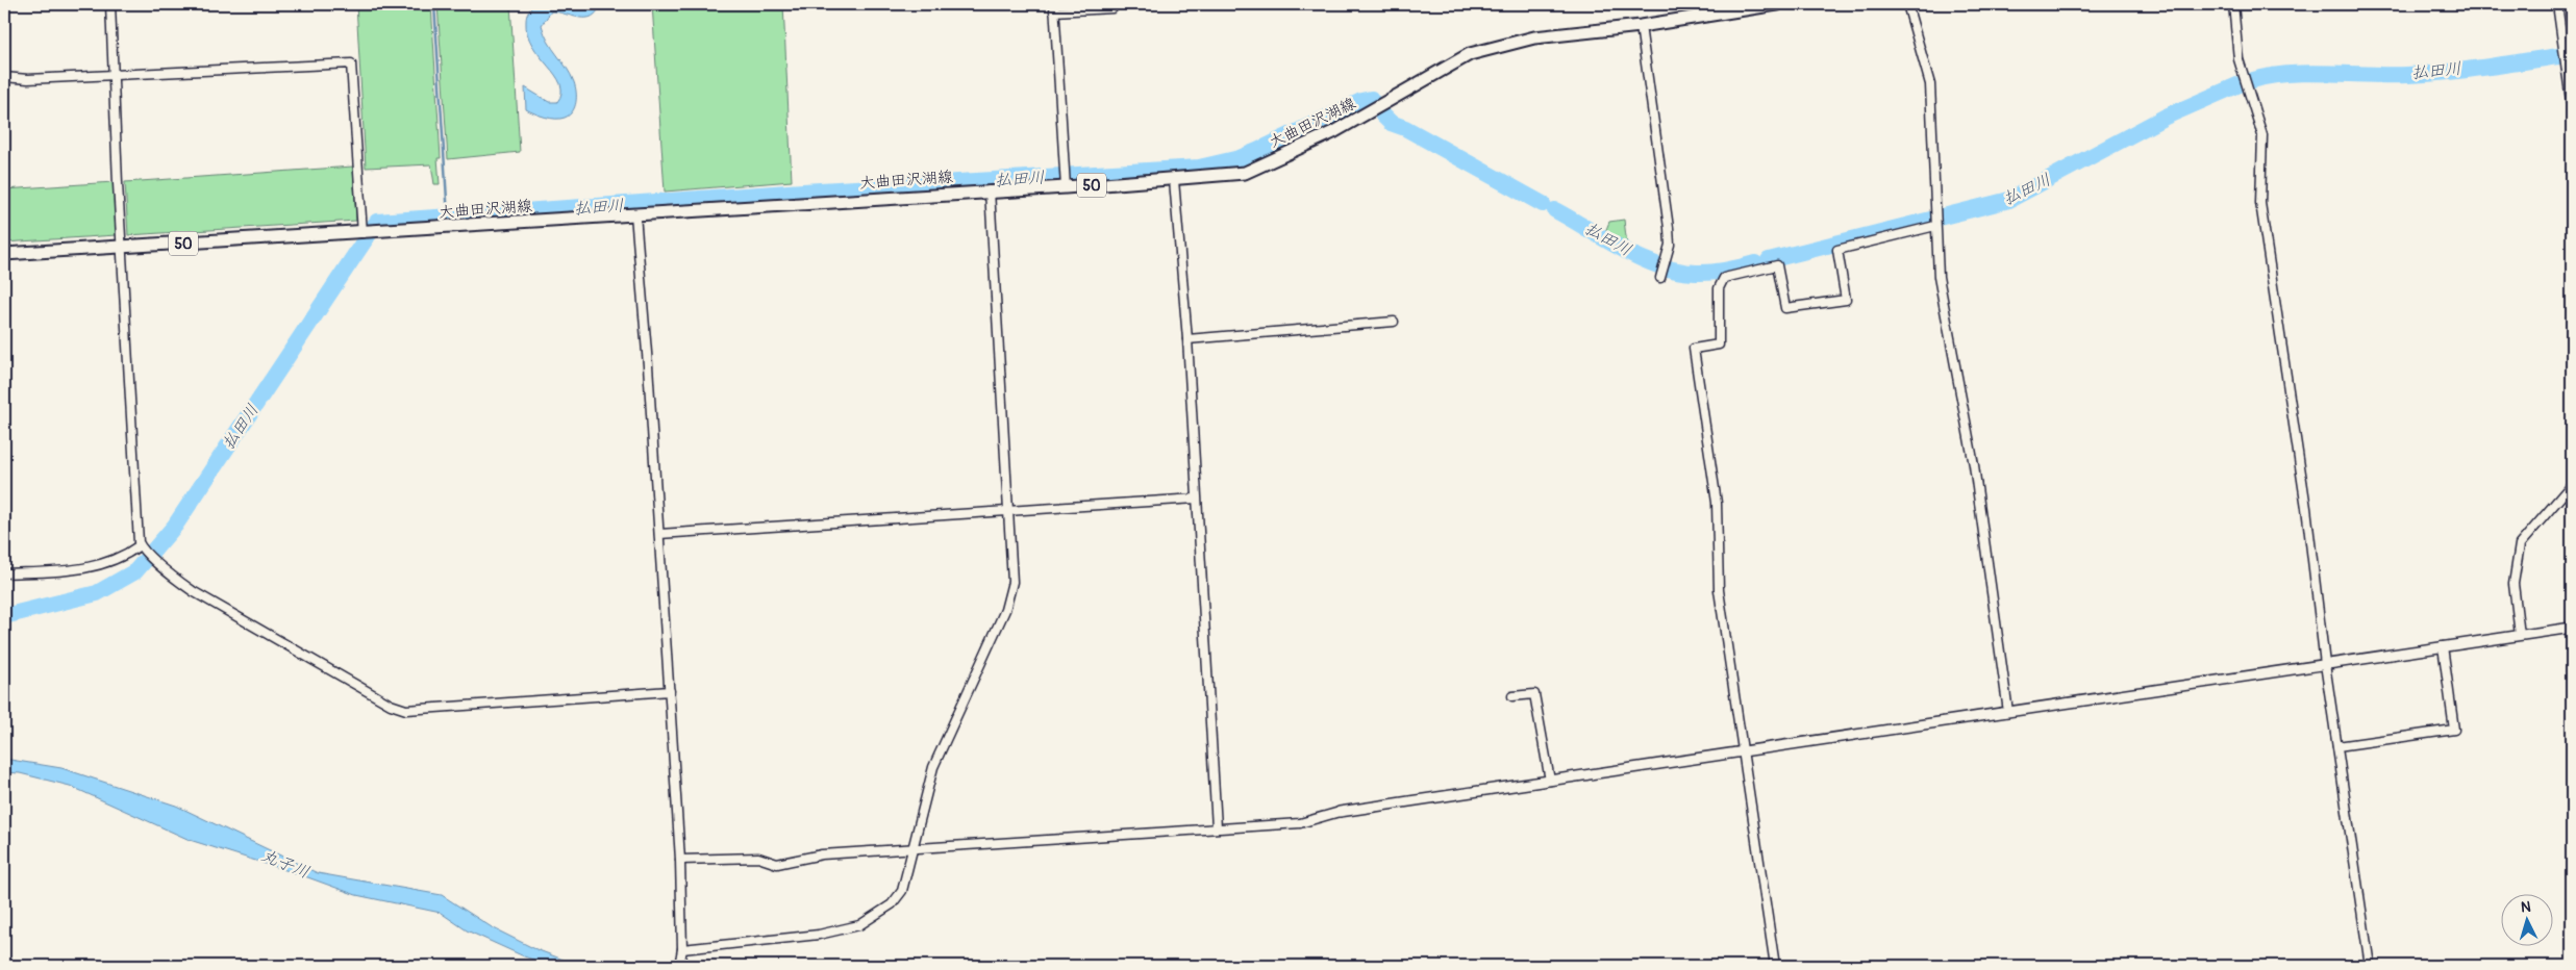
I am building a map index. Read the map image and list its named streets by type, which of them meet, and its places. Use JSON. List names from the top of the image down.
{
  "streets": {
    "main road": ["大曲田沢湖線", "50"]
  },
  "water": ["払田川", "丸子川"],
  "north": "top"
}
